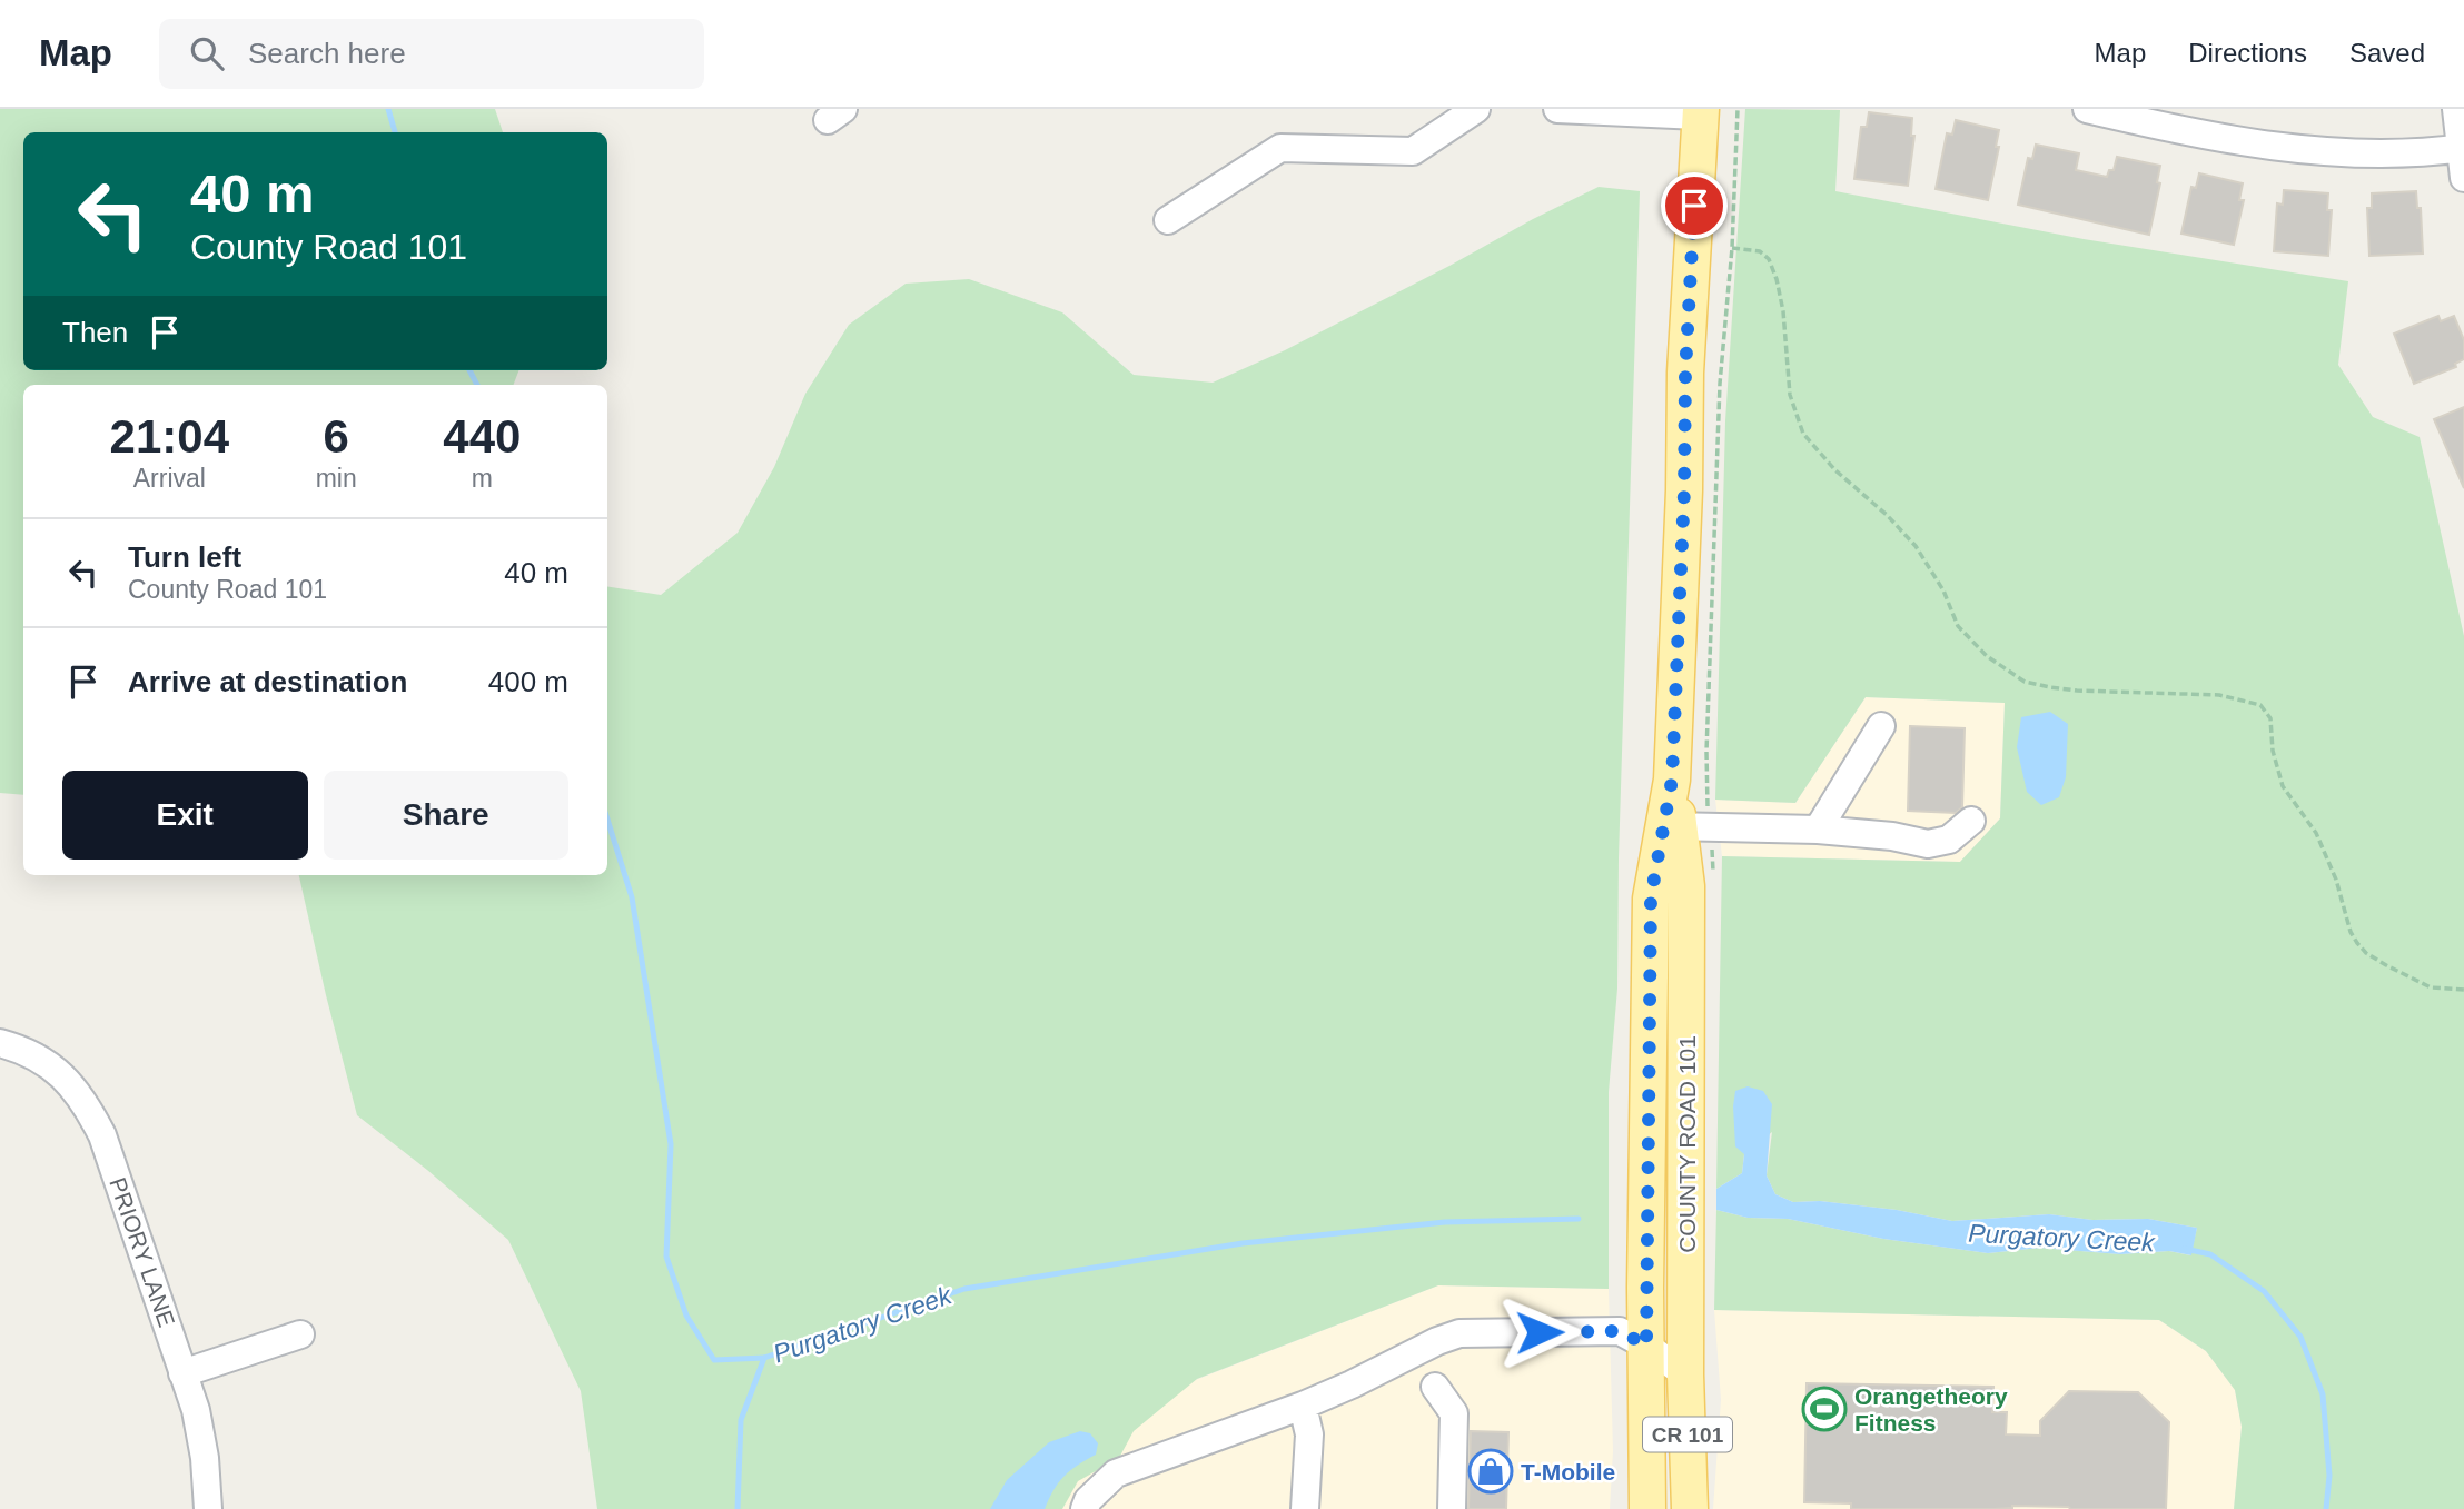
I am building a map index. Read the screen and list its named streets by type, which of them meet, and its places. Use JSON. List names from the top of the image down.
{
  "streets": {
    "main road": ["COUNTY ROAD 101", "CR 101"],
    "street": ["PRIORY LANE"]
  },
  "water": ["Purgatory Creek"],
  "places": {
    "sports": ["Orangetheory Fitness"],
    "shop": ["T-Mobile"]
  },
  "page": {
    "header": "Map",
    "search": "Search here",
    "nav": ["Map", "Directions", "Saved"],
    "turn": ["40 m", "County Road 101"],
    "then": "Then",
    "eta": [
      "21:04",
      "Arrival",
      "6",
      "min",
      "440",
      "m"
    ],
    "list": [
      {
        "name": "Turn left",
        "note": "County Road 101",
        "value": "40 m"
      },
      {
        "name": "Arrive at destination",
        "value": "400 m"
      }
    ],
    "buttons": ["Exit", "Share"]
  }
}
